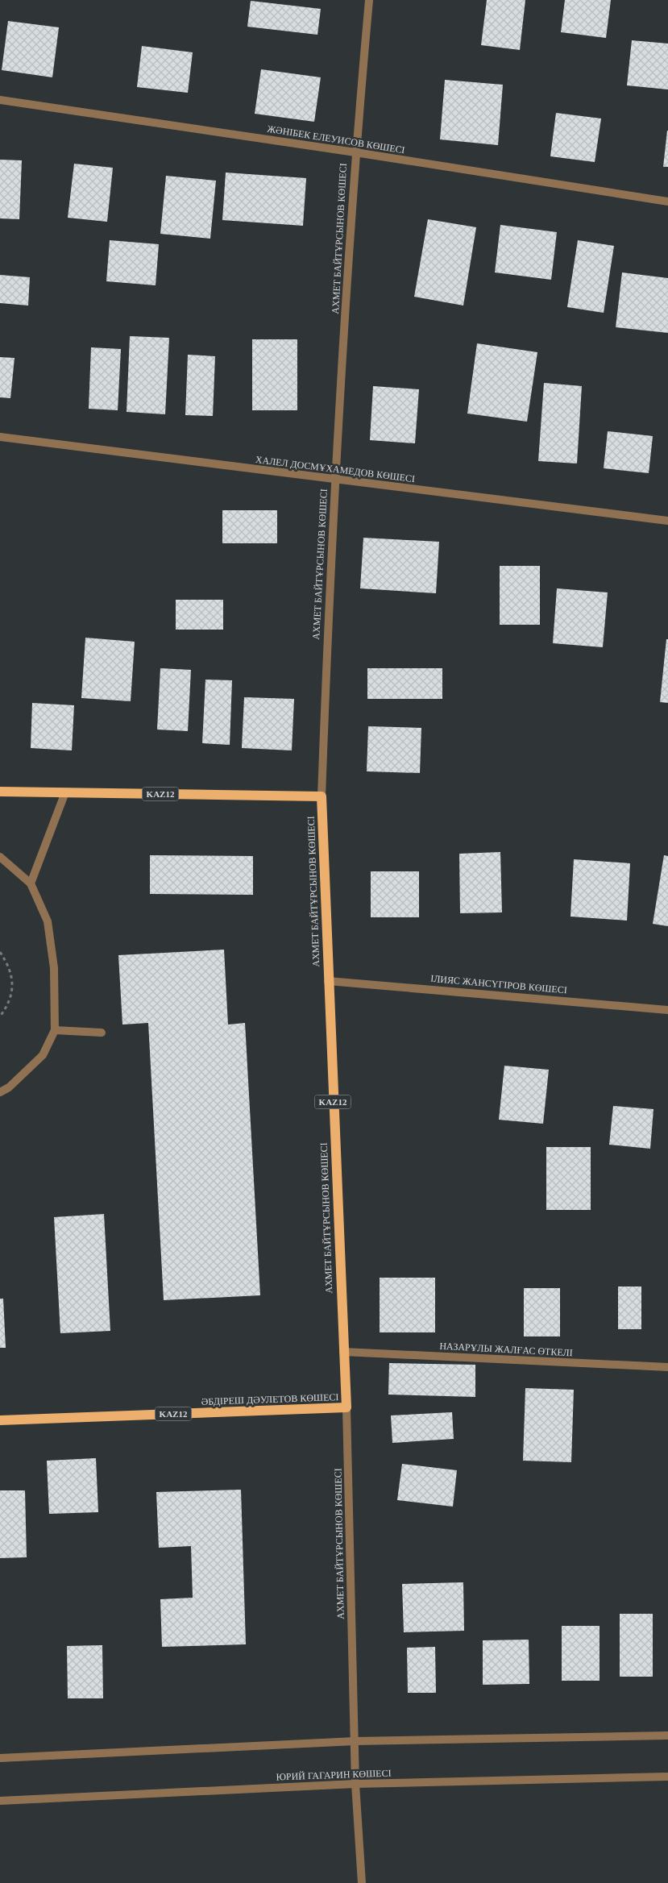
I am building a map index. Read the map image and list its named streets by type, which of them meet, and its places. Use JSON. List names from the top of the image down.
{
  "streets": {
    "main road": ["АХМЕТ БАЙТҰРСЫНОВ КӨШЕСІ", "KAZ12", "ӘБДІРЕШ ДӘУЛЕТОВ КӨШЕСІ"],
    "street": [
      "ЖӘНІБЕК ЕЛЕУИСОВ КӨШЕСІ",
      "ХАЛЕЛ ДОСМҰХАМЕДОВ КӨШЕСІ",
      "ІЛИЯС ЖАНСҮГІРОВ КӨШЕСІ",
      "НАЗАРҰЛЫ ЖАЛҒАС ӨТКЕЛІ",
      "ЮРИЙ ГАГАРИН КӨШЕСІ"
    ]
  },
  "crossings": [
    ["ЖӘНІБЕК ЕЛЕУИСОВ КӨШЕСІ", "АХМЕТ БАЙТҰРСЫНОВ КӨШЕСІ"],
    ["АХМЕТ БАЙТҰРСЫНОВ КӨШЕСІ", "ХАЛЕЛ ДОСМҰХАМЕДОВ КӨШЕСІ"],
    ["АХМЕТ БАЙТҰРСЫНОВ КӨШЕСІ", "KAZ12"],
    ["АХМЕТ БАЙТҰРСЫНОВ КӨШЕСІ", "ІЛИЯС ЖАНСҮГІРОВ КӨШЕСІ"],
    ["АХМЕТ БАЙТҰРСЫНОВ КӨШЕСІ", "НАЗАРҰЛЫ ЖАЛҒАС ӨТКЕЛІ"],
    ["АХМЕТ БАЙТҰРСЫНОВ КӨШЕСІ", "ӘБДІРЕШ ДӘУЛЕТОВ КӨШЕСІ"],
    ["АХМЕТ БАЙТҰРСЫНОВ КӨШЕСІ", "ЮРИЙ ГАГАРИН КӨШЕСІ"]
  ]
}
